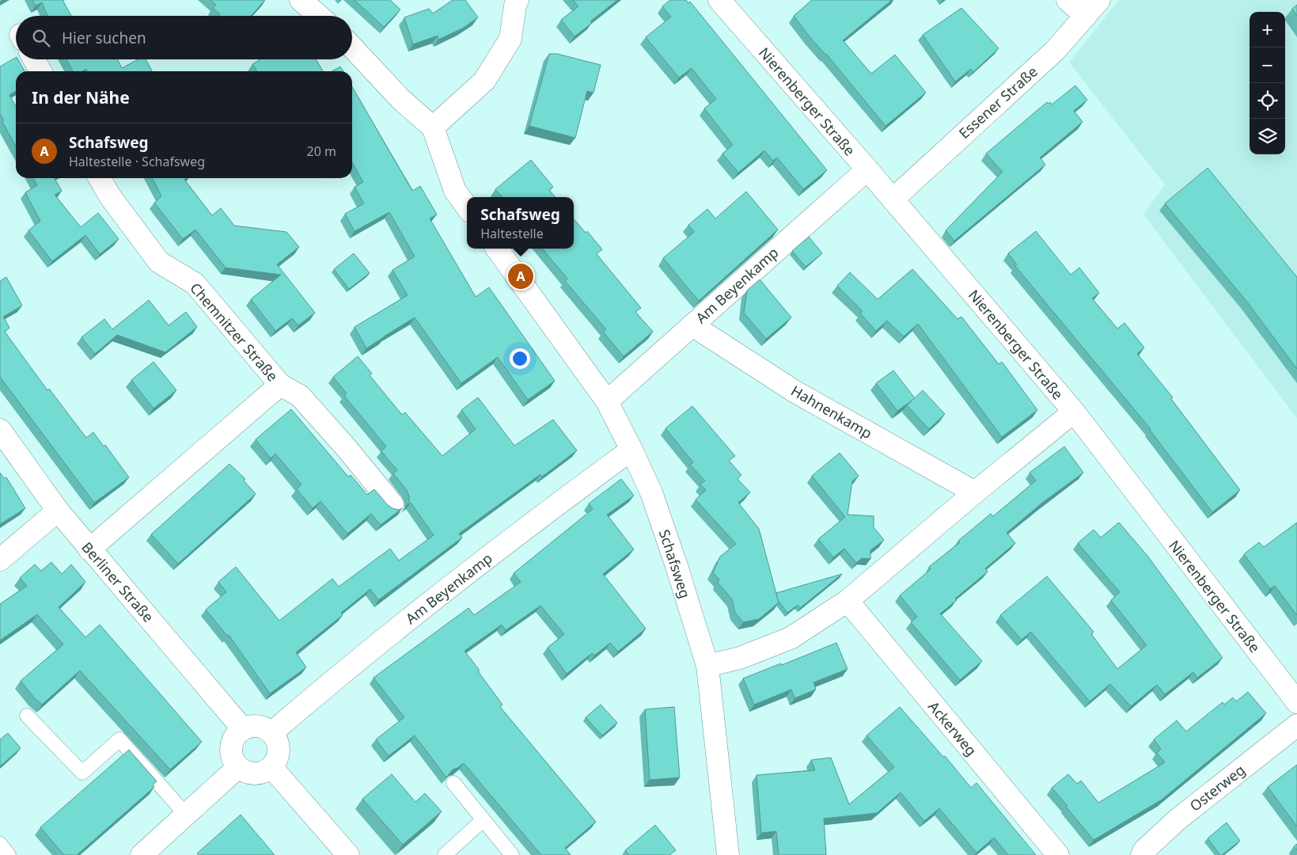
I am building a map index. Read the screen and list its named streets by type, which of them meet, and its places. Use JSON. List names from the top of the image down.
{
  "streets": {
    "street": [
      "Nierenberger Straße",
      "Essener Straße",
      "Am Beyenkamp",
      "Chemnitzer Straße",
      "Hahnenkamp",
      "Schafsweg",
      "Berliner Straße",
      "Ackerweg",
      "Osterweg"
    ]
  },
  "crossings": [
    ["Nierenberger Straße", "Essener Straße"],
    ["Nierenberger Straße", "Am Beyenkamp"],
    ["Am Beyenkamp", "Hahnenkamp"],
    ["Am Beyenkamp", "Schafsweg"],
    ["Am Beyenkamp", "Berliner Straße"],
    ["Chemnitzer Straße", "Berliner Straße"]
  ],
  "page": {
    "map_buttons": ["+", "−"],
    "search": "Hier suchen",
    "heading": "In der Nähe",
    "list": [
      {
        "mark": "A",
        "name": "Schafsweg",
        "note": "Haltestelle · Schafsweg",
        "value": "20 m"
      }
    ],
    "popup": ["Schafsweg", "Haltestelle"],
    "pins": "A"
  }
}
